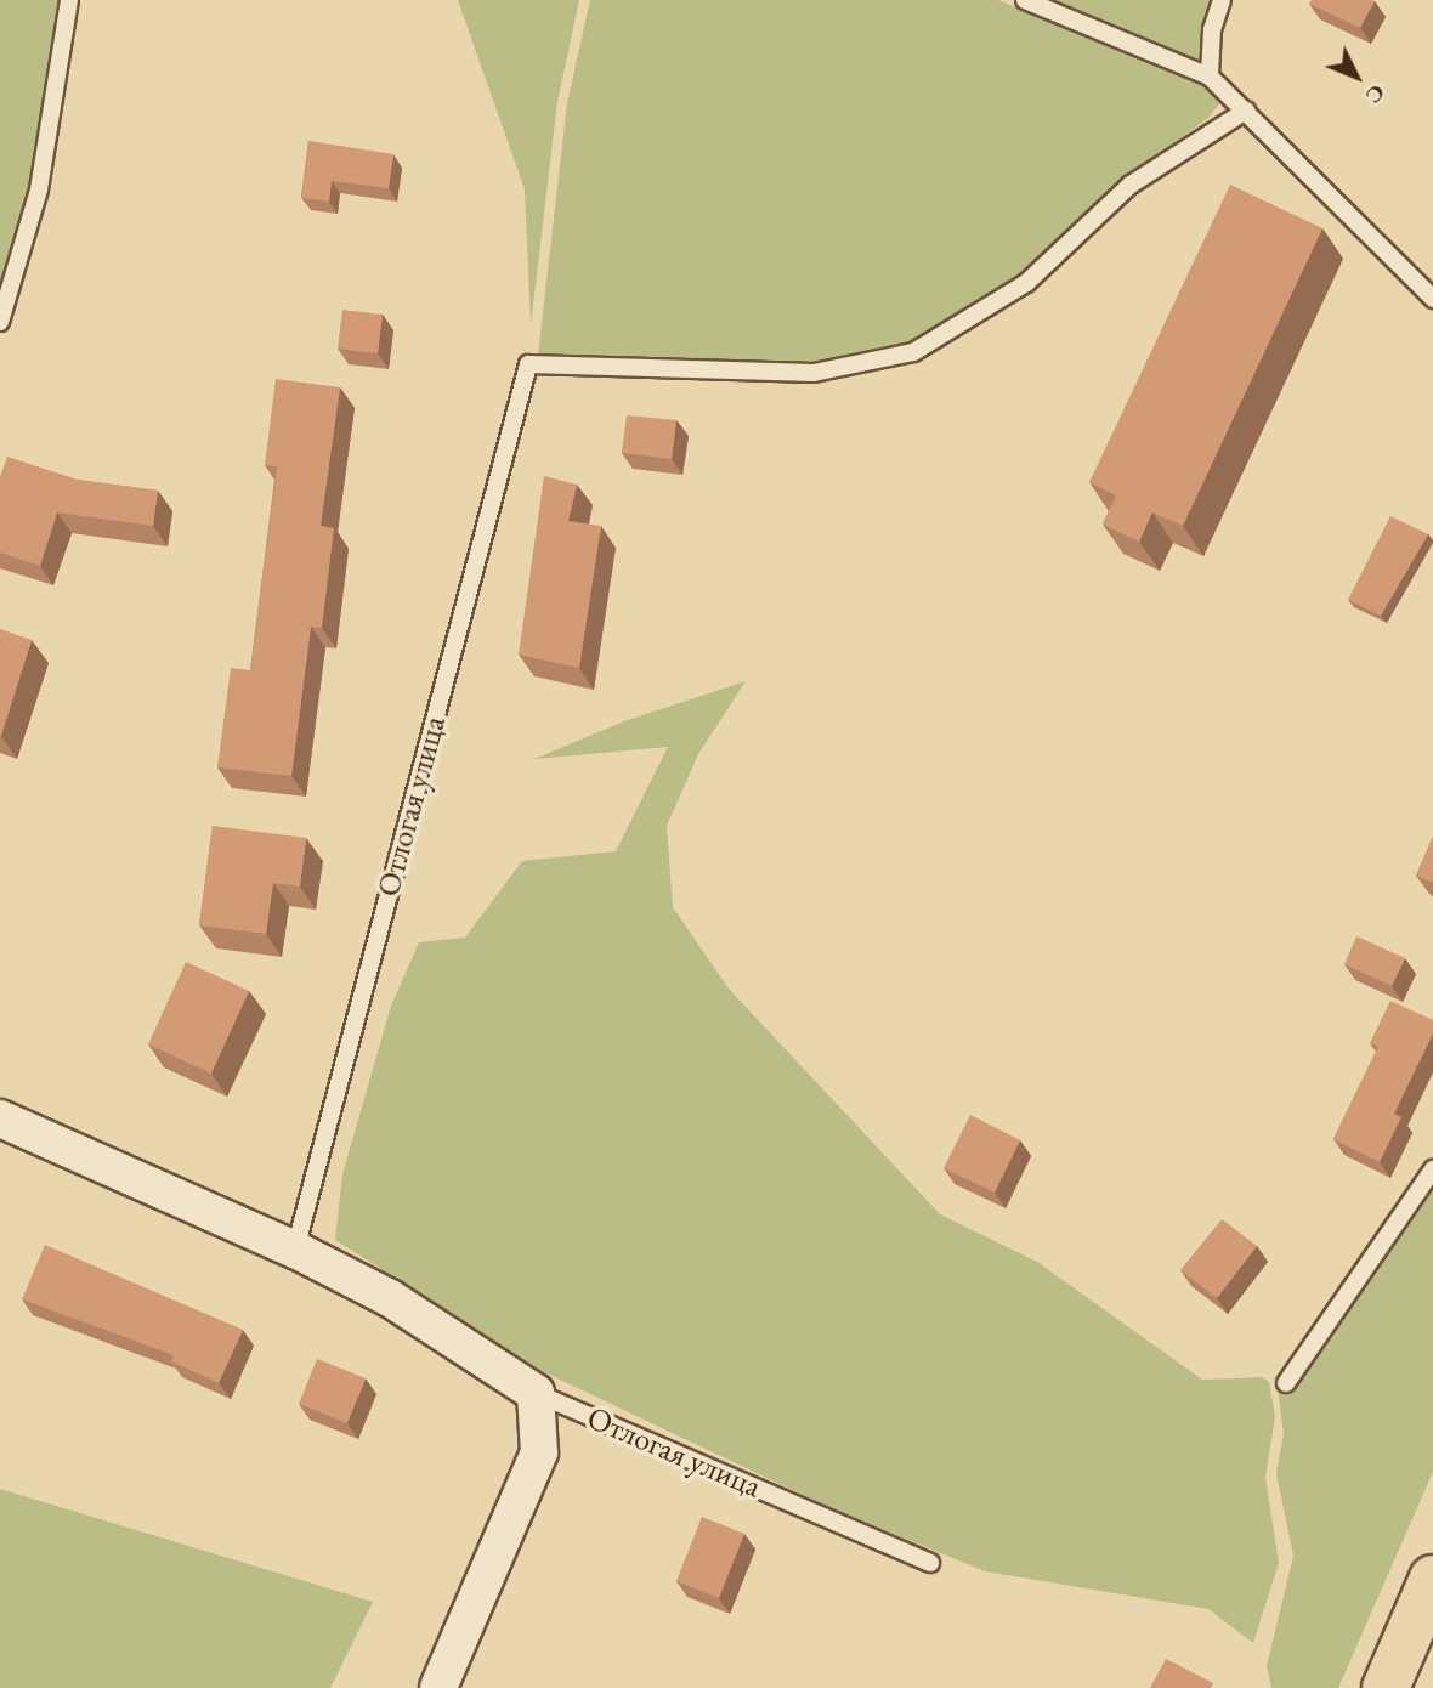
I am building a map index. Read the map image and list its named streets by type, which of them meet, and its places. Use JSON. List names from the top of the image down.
{
  "streets": {
    "street": ["Отлогая улица"]
  },
  "north": "bottom right"
}
